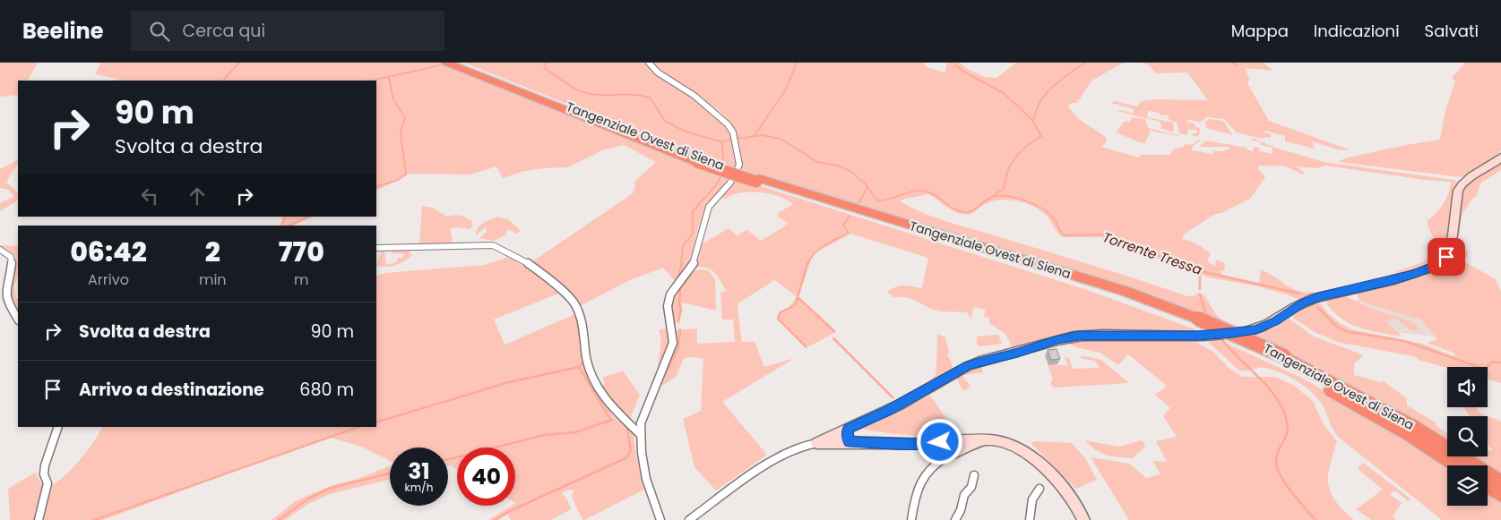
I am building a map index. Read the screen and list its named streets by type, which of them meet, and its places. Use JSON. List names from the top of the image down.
{
  "streets": {
    "highway": ["Tangenziale Ovest di Siena"]
  },
  "water": ["Torrente Tressa"],
  "page": {
    "header": "Beeline",
    "search": "Cerca qui",
    "nav": ["Mappa", "Indicazioni", "Salvati"],
    "turn": ["90 m", "Svolta a destra"],
    "eta": [
      "06:42",
      "Arrivo",
      "2",
      "min",
      "770",
      "m"
    ],
    "list": [
      {
        "name": "Svolta a destra",
        "value": "90 m"
      },
      {
        "name": "Arrivo a destinazione",
        "value": "680 m"
      }
    ],
    "speed": "31 km/h",
    "limit": "40"
  }
}
